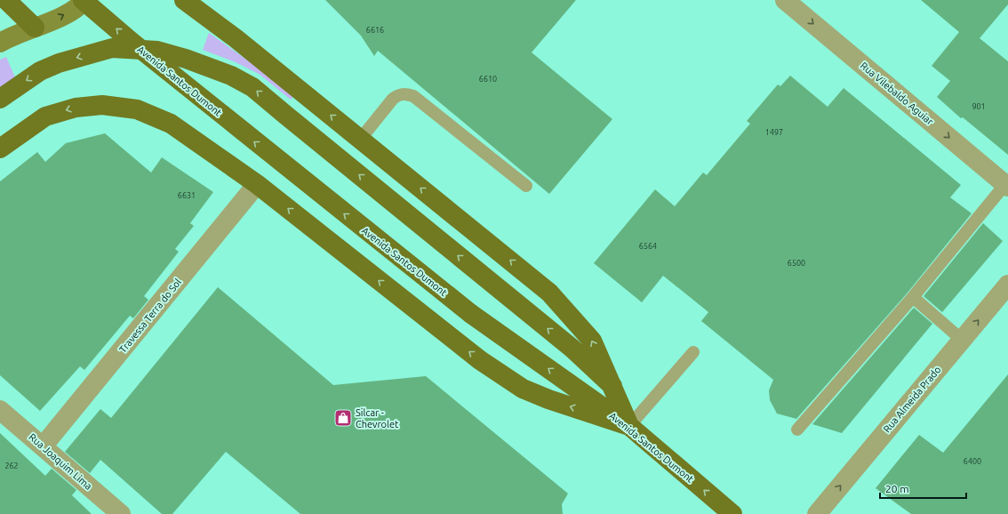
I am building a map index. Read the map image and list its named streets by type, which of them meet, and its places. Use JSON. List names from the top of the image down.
{
  "streets": {
    "main road": ["Avenida Santos Dumont"],
    "street": [
      "Rua Vilebaldo Aguiar",
      "Travessa Terra do Sol",
      "Rua Almeida Prado",
      "Rua Joaquim Lima"
    ]
  },
  "crossings": [
    ["Travessa Terra do Sol", "Rua Joaquim Lima"]
  ],
  "one_way": ["Rua Vilebaldo Aguiar", "Rua Almeida Prado"],
  "places": {
    "shop": ["Silcar - Chevrolet"]
  },
  "house_numbers": [
    "6616",
    "6610",
    "901",
    "1497",
    "6631",
    "6564",
    "6500",
    "6400",
    "262"
  ],
  "scale_bar": "20 m"
}
